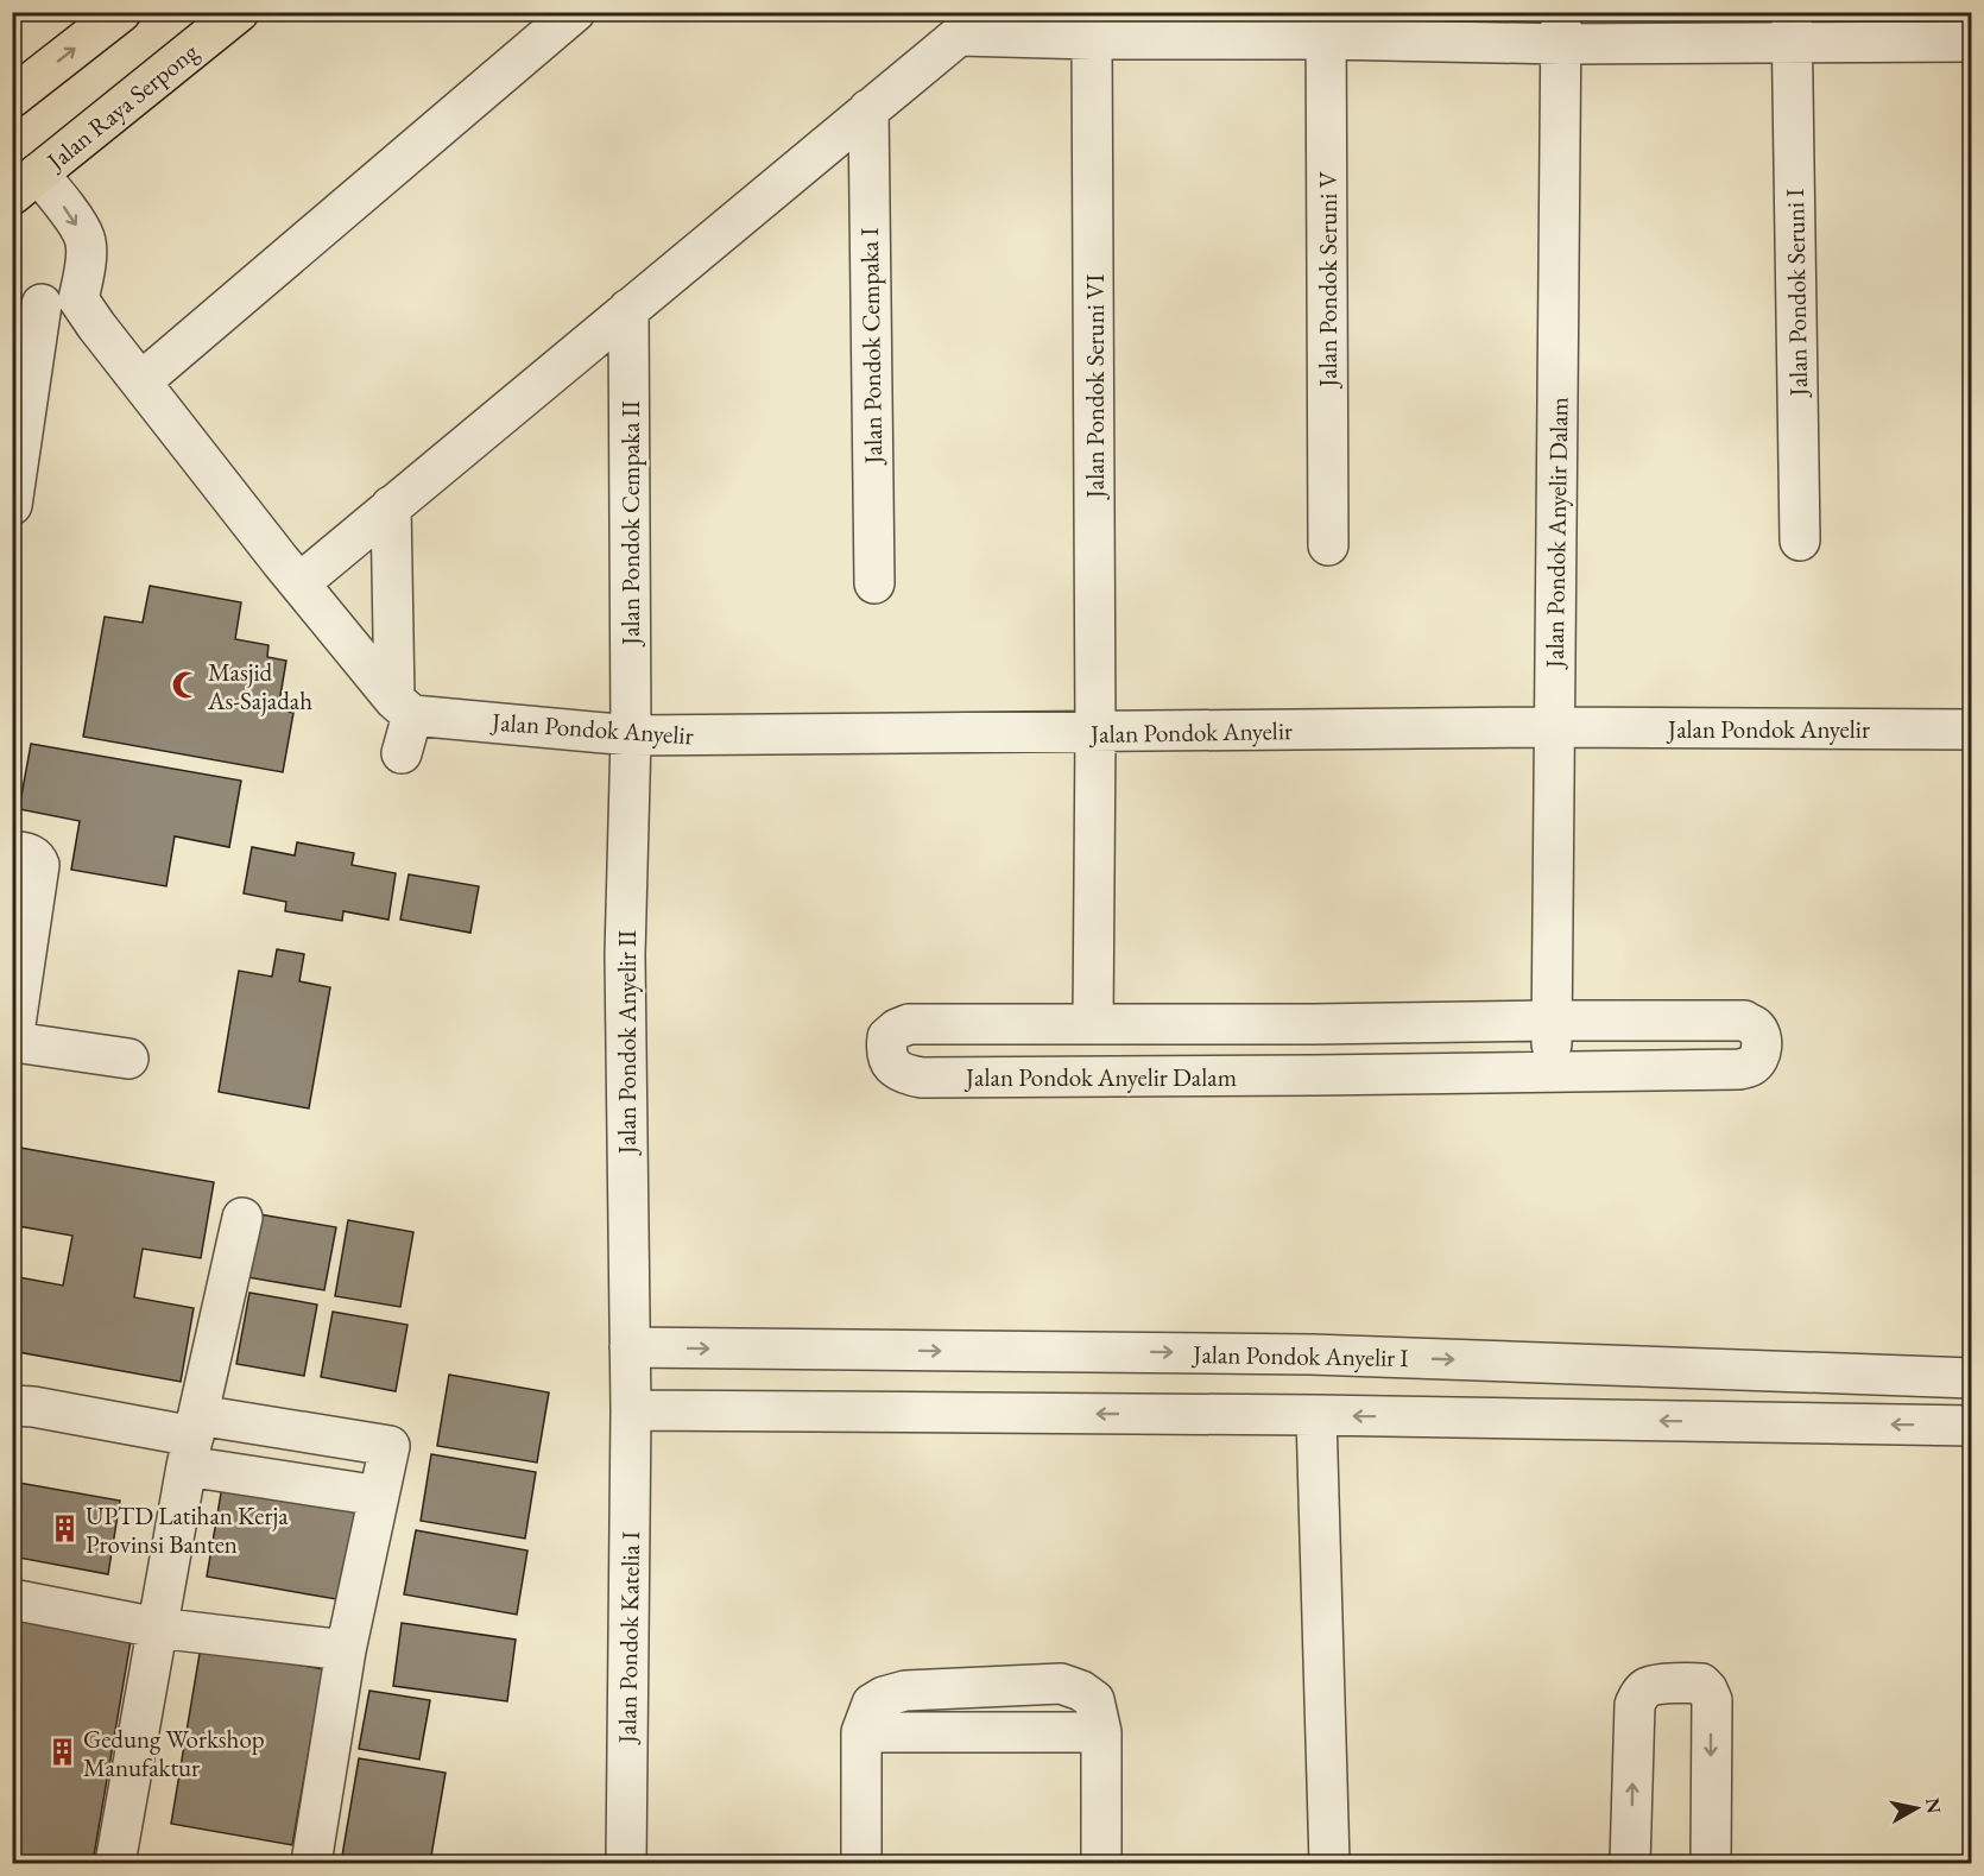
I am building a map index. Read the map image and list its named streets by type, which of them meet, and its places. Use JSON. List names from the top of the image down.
{
  "streets": {
    "main road": ["Jalan Raya Serpong"],
    "street": [
      "Jalan Pondok Seruni V",
      "Jalan Pondok Seruni I",
      "Jalan Pondok Cempaka I",
      "Jalan Pondok Seruni VI",
      "Jalan Pondok Cempaka II",
      "Jalan Pondok Anyelir Dalam",
      "Jalan Pondok Anyelir",
      "Jalan Pondok Anyelir II",
      "Jalan Pondok Anyelir I",
      "Jalan Pondok Katelia I"
    ]
  },
  "crossings": [
    ["Jalan Pondok Seruni VI", "Jalan Pondok Anyelir Dalam"],
    ["Jalan Pondok Seruni VI", "Jalan Pondok Anyelir"],
    ["Jalan Pondok Cempaka II", "Jalan Pondok Anyelir"],
    ["Jalan Pondok Cempaka II", "Jalan Pondok Anyelir II"],
    ["Jalan Pondok Anyelir Dalam", "Jalan Pondok Anyelir"],
    ["Jalan Pondok Anyelir", "Jalan Pondok Anyelir II"],
    ["Jalan Pondok Anyelir II", "Jalan Pondok Anyelir I"],
    ["Jalan Pondok Anyelir II", "Jalan Pondok Katelia I"]
  ],
  "places": {
    "mosque": ["Masjid As-Sajadah"],
    "building": ["UPTD Latihan Kerja Provinsi Banten", "Gedung Workshop Manufaktur"]
  },
  "north": "right"
}
